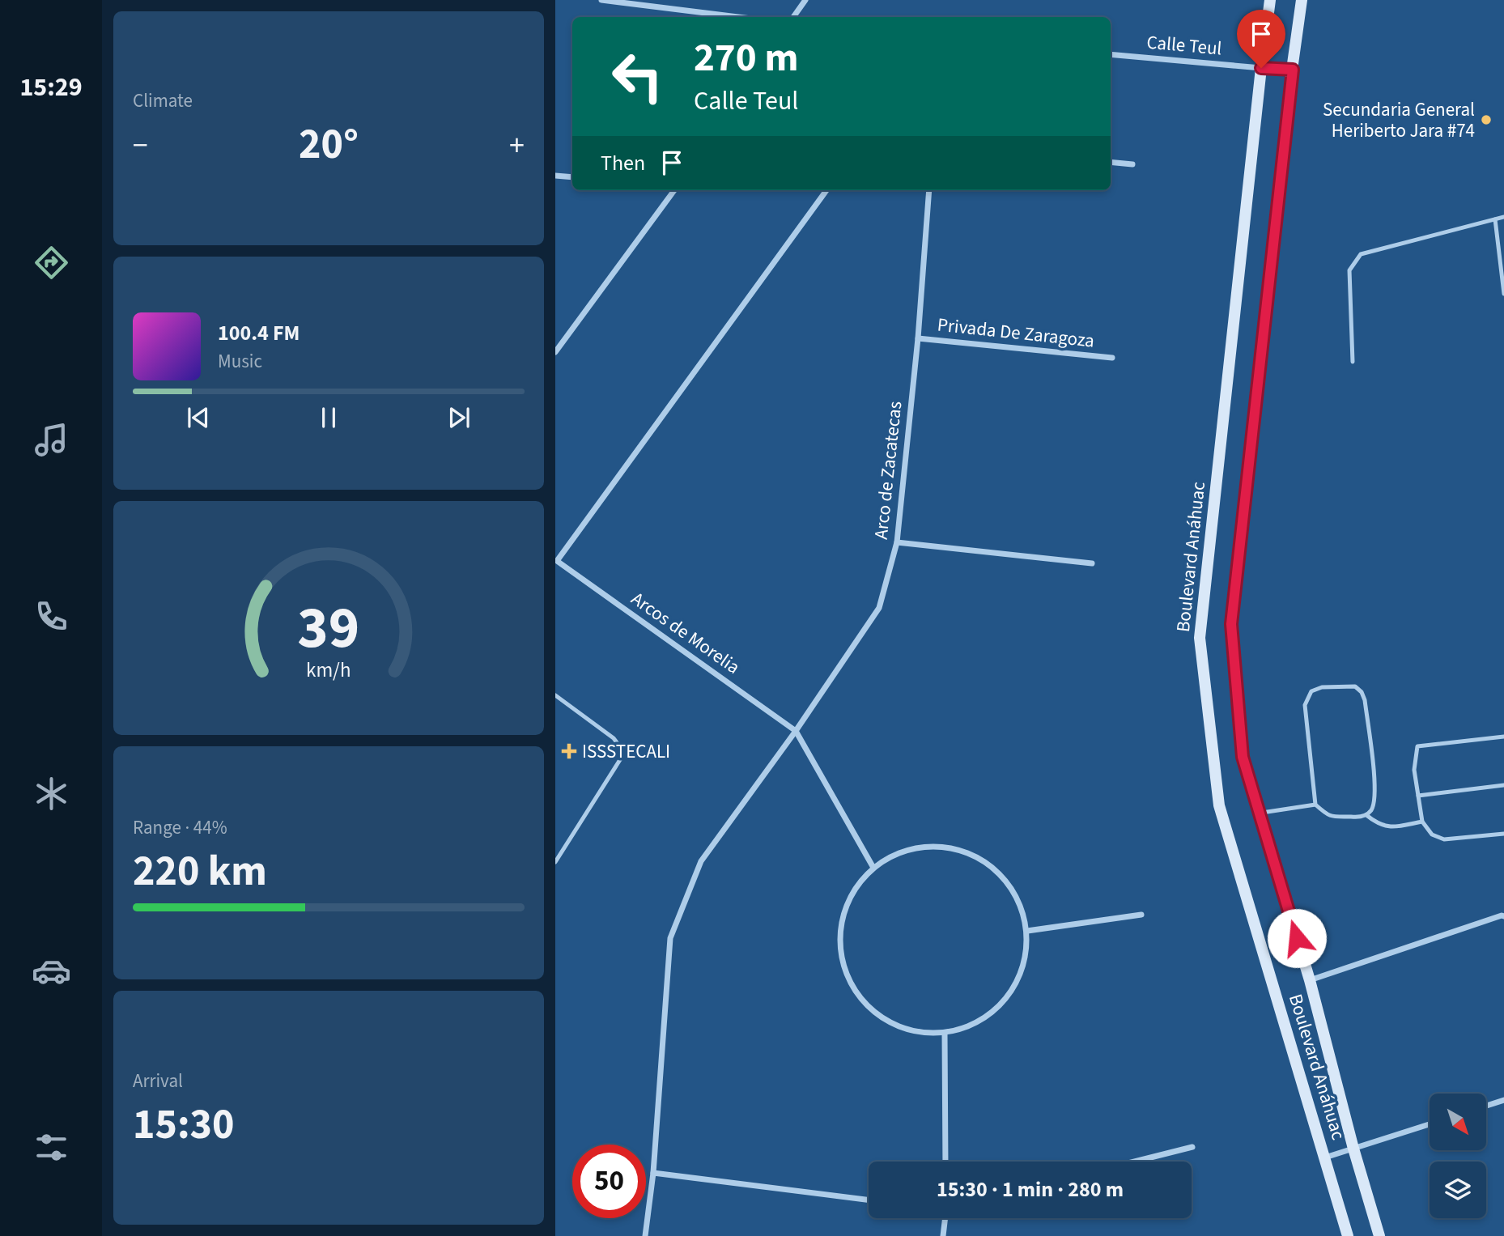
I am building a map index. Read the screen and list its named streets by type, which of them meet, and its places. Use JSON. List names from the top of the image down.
{
  "streets": {
    "main road": ["Boulevard Anáhuac"],
    "street": [
      "Calle Teul",
      "Privada De Zaragoza",
      "Arco de Zacatecas",
      "Arcos de Morelia"
    ]
  },
  "crossings": [
    ["Calle Teul", "Boulevard Anáhuac"],
    ["Privada De Zaragoza", "Arco de Zacatecas"],
    ["Arco de Zacatecas", "Arcos de Morelia"]
  ],
  "places": {
    "other": ["Secundaria General Heriberto Jara #74"],
    "health": ["ISSSTECALI"]
  },
  "north": "bottom right",
  "page": {
    "tabs": "15:29",
    "tile": [
      "Climate",
      ["Range · 44%", "220 km"],
      ["Arrival", "15:30"]
    ],
    "turn": ["270 m", "Calle Teul"],
    "heat": ["−", "20°", "+"],
    "then": "Then",
    "song": ["100.4 FM", "Music"],
    "limit": "50",
    "trip": "15:30 · 1 min · 280 m",
    "gauge": ["39", "km/h"]
  }
}
